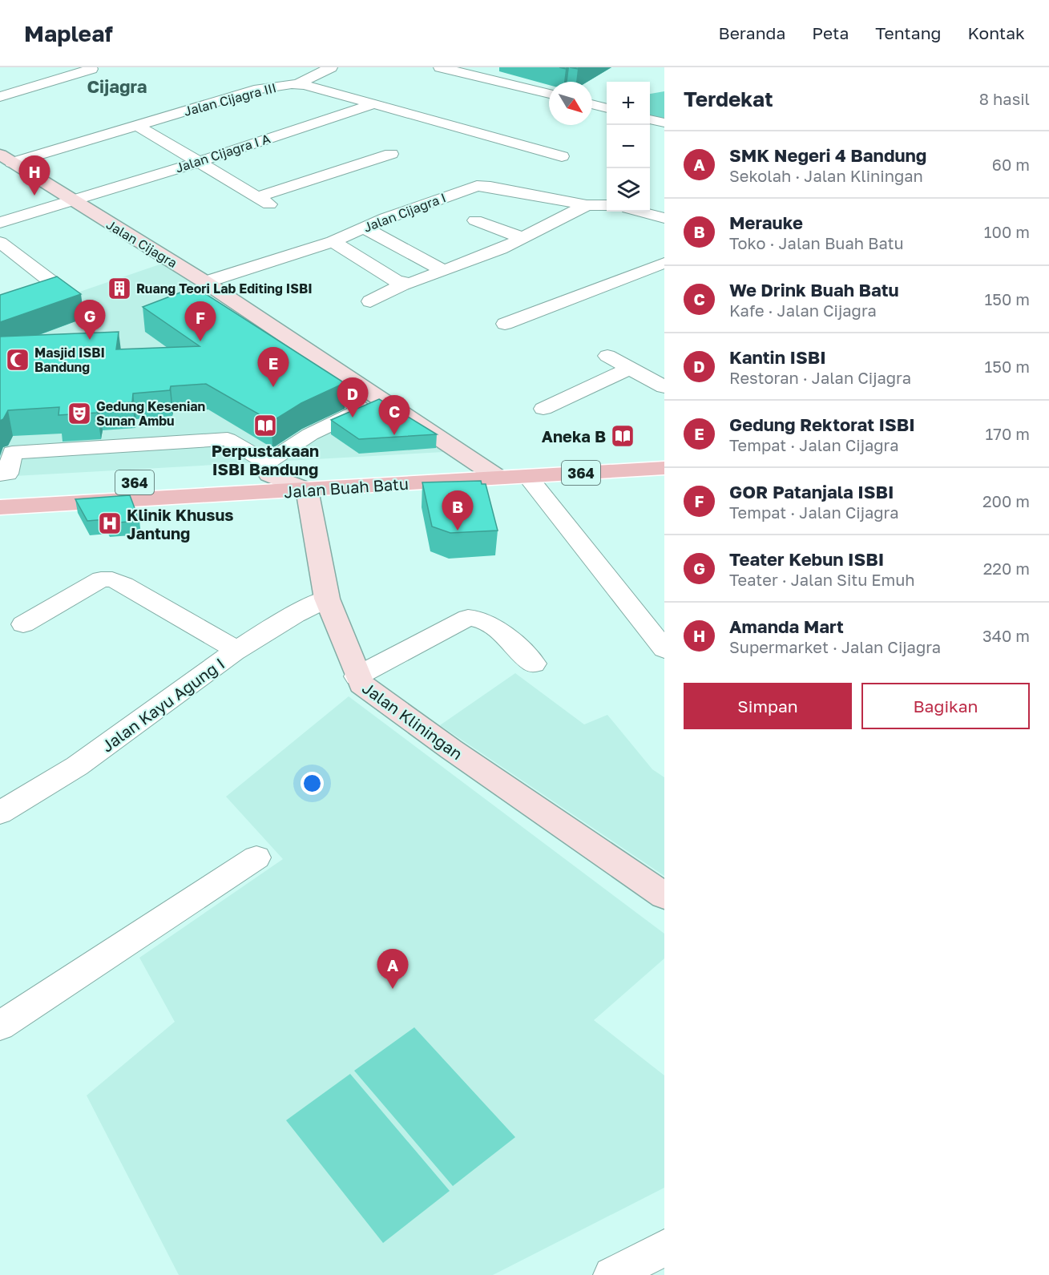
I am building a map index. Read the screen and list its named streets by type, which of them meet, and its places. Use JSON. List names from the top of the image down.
{
  "streets": {
    "main road": ["364", "Jalan Buah Batu"],
    "street": [
      "Jalan Cijagra III",
      "Jalan Cijagra I A",
      "Jalan Cijagra I",
      "Jalan Cijagra",
      "Jalan Kayu Agung I",
      "Jalan Kliningan"
    ]
  },
  "crossings": [
    ["Jalan Cijagra III", "Jalan Cijagra I A"],
    ["Jalan Cijagra III", "Jalan Cijagra"],
    ["Jalan Cijagra I A", "Jalan Cijagra"],
    ["Jalan Cijagra I", "Jalan Cijagra"],
    ["Jalan Cijagra", "Jalan Buah Batu"],
    ["Jalan Buah Batu", "Jalan Kliningan"],
    ["Jalan Kayu Agung I", "Jalan Kliningan"]
  ],
  "districts": ["Cijagra"],
  "places": {
    "building": ["Ruang Teori Lab Editing ISBI"],
    "mosque": ["Masjid ISBI Bandung"],
    "theatre": ["Gedung Kesenian Sunan Ambu"],
    "library": ["Perpustakaan ISBI Bandung", "Aneka B"],
    "hospital": ["Klinik Khusus Jantung"]
  },
  "north": "bottom right",
  "page": {
    "header": "Mapleaf",
    "nav": [
      "Beranda",
      "Peta",
      "Tentang",
      "Kontak"
    ],
    "heading": ["Terdekat", "8 hasil"],
    "map_buttons": ["+", "−"],
    "list": [
      {
        "mark": "A",
        "name": "SMK Negeri 4 Bandung",
        "note": "Sekolah · Jalan Kliningan",
        "value": "60 m"
      },
      {
        "mark": "B",
        "name": "Merauke",
        "note": "Toko · Jalan Buah Batu",
        "value": "100 m"
      },
      {
        "mark": "C",
        "name": "We Drink Buah Batu",
        "note": "Kafe · Jalan Cijagra",
        "value": "150 m"
      },
      {
        "mark": "D",
        "name": "Kantin ISBI",
        "note": "Restoran · Jalan Cijagra",
        "value": "150 m"
      },
      {
        "mark": "E",
        "name": "Gedung Rektorat ISBI",
        "note": "Tempat · Jalan Cijagra",
        "value": "170 m"
      },
      {
        "mark": "F",
        "name": "GOR Patanjala ISBI",
        "note": "Tempat · Jalan Cijagra",
        "value": "200 m"
      },
      {
        "mark": "G",
        "name": "Teater Kebun ISBI",
        "note": "Teater · Jalan Situ Emuh",
        "value": "220 m"
      },
      {
        "mark": "H",
        "name": "Amanda Mart",
        "note": "Supermarket · Jalan Cijagra",
        "value": "340 m"
      }
    ],
    "pins": [
      "H",
      "G",
      "F",
      "E",
      "D",
      "C",
      "B",
      "A"
    ],
    "buttons": ["Simpan", "Bagikan"]
  }
}
